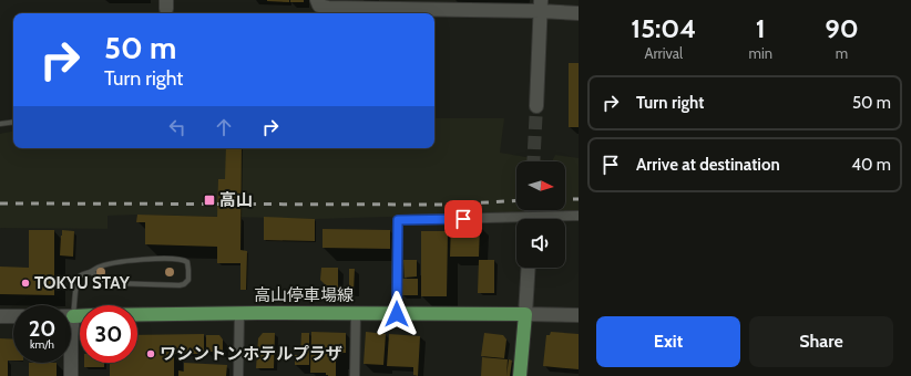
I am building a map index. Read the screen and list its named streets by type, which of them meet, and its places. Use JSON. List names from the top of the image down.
{
  "streets": {
    "main road": ["高山停車場線"]
  },
  "places": {
    "transit": ["高山"],
    "other": ["TOKYU STAY", "ワシントンホテルプラザ"]
  },
  "north": "right",
  "page": {
    "eta": [
      "15:04",
      "Arrival",
      "1",
      "min",
      "90",
      "m"
    ],
    "turn": ["50 m", "Turn right"],
    "list": [
      {
        "name": "Turn right",
        "value": "50 m"
      },
      {
        "name": "Arrive at destination",
        "value": "40 m"
      }
    ],
    "speed": "20 km/h",
    "limit": "30",
    "buttons": ["Exit", "Share"]
  }
}
